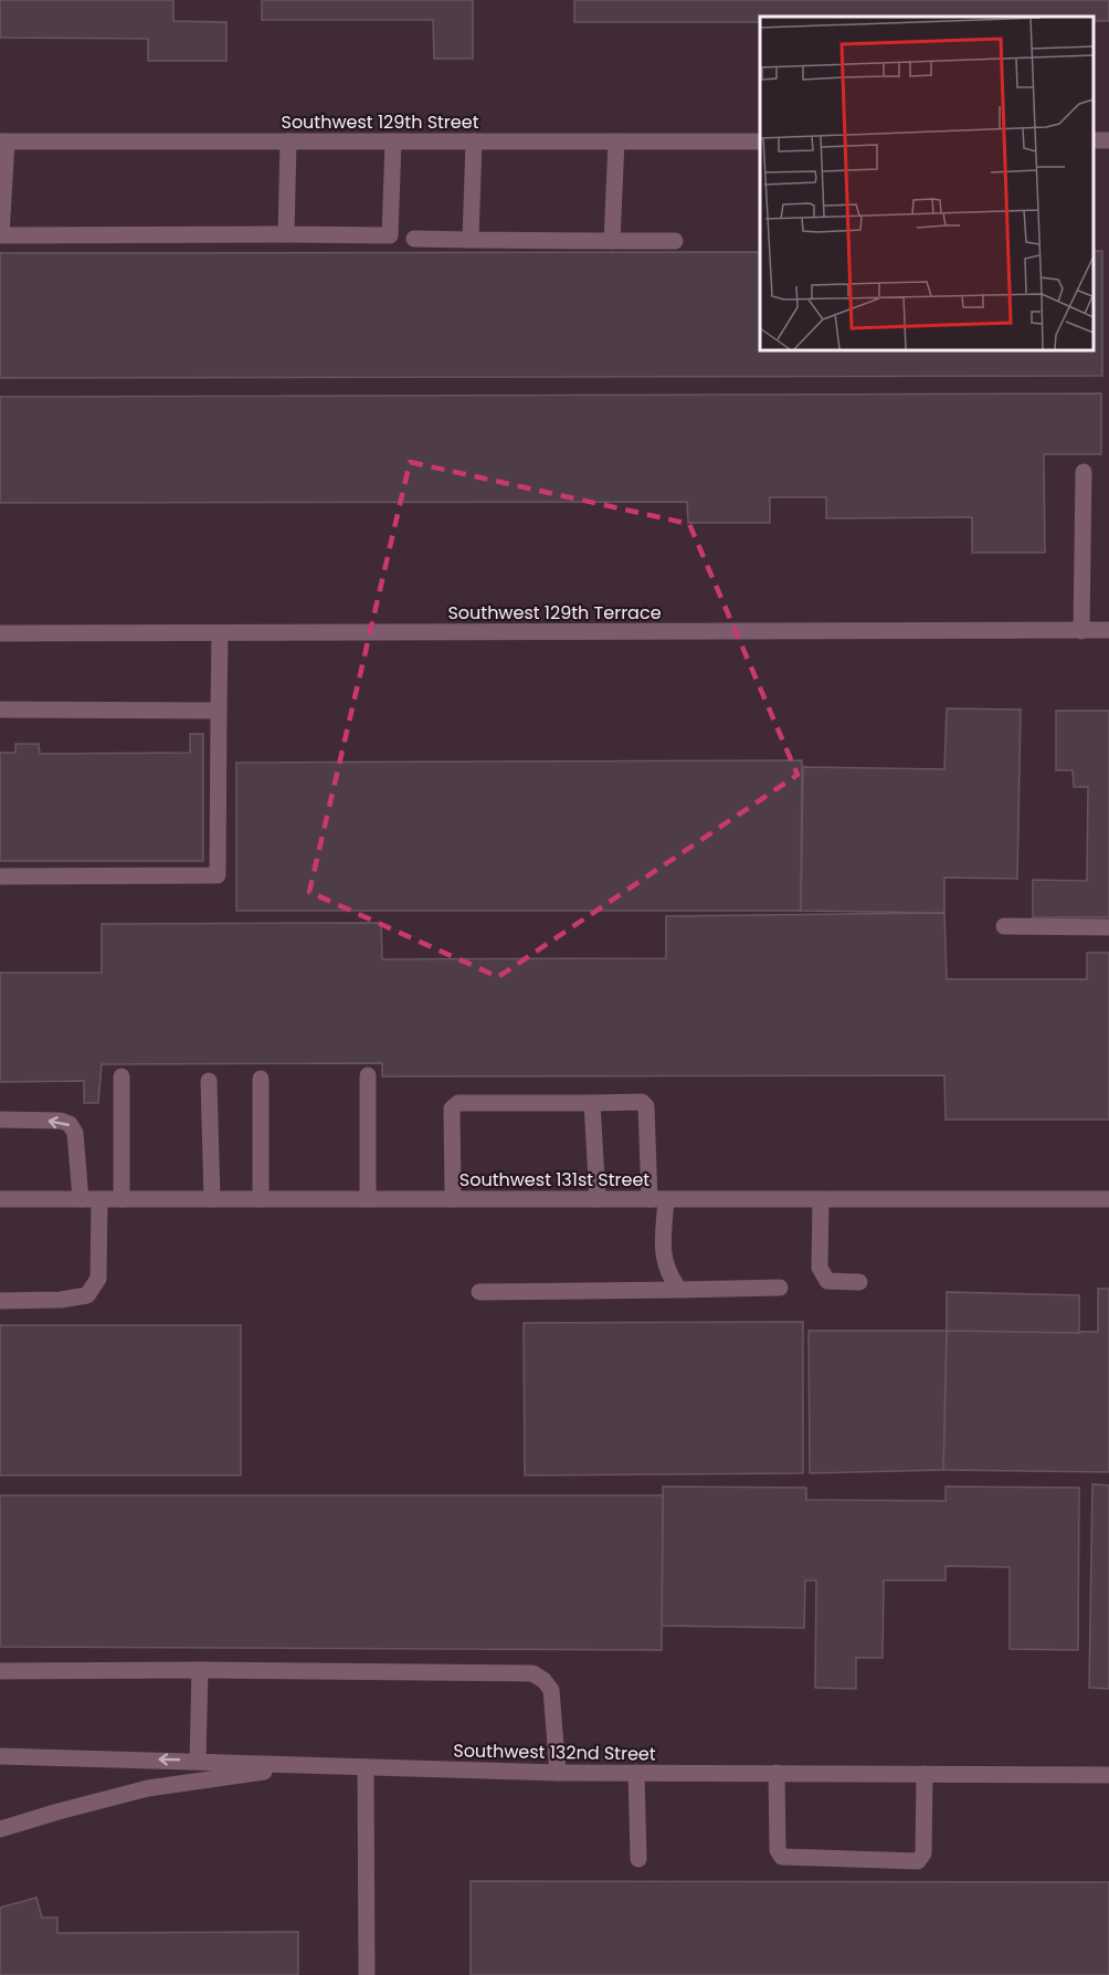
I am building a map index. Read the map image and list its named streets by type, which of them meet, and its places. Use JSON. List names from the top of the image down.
{
  "streets": {
    "street": [
      "Southwest 129th Street",
      "Southwest 129th Terrace",
      "Southwest 131st Street",
      "Southwest 132nd Street"
    ]
  }
}
